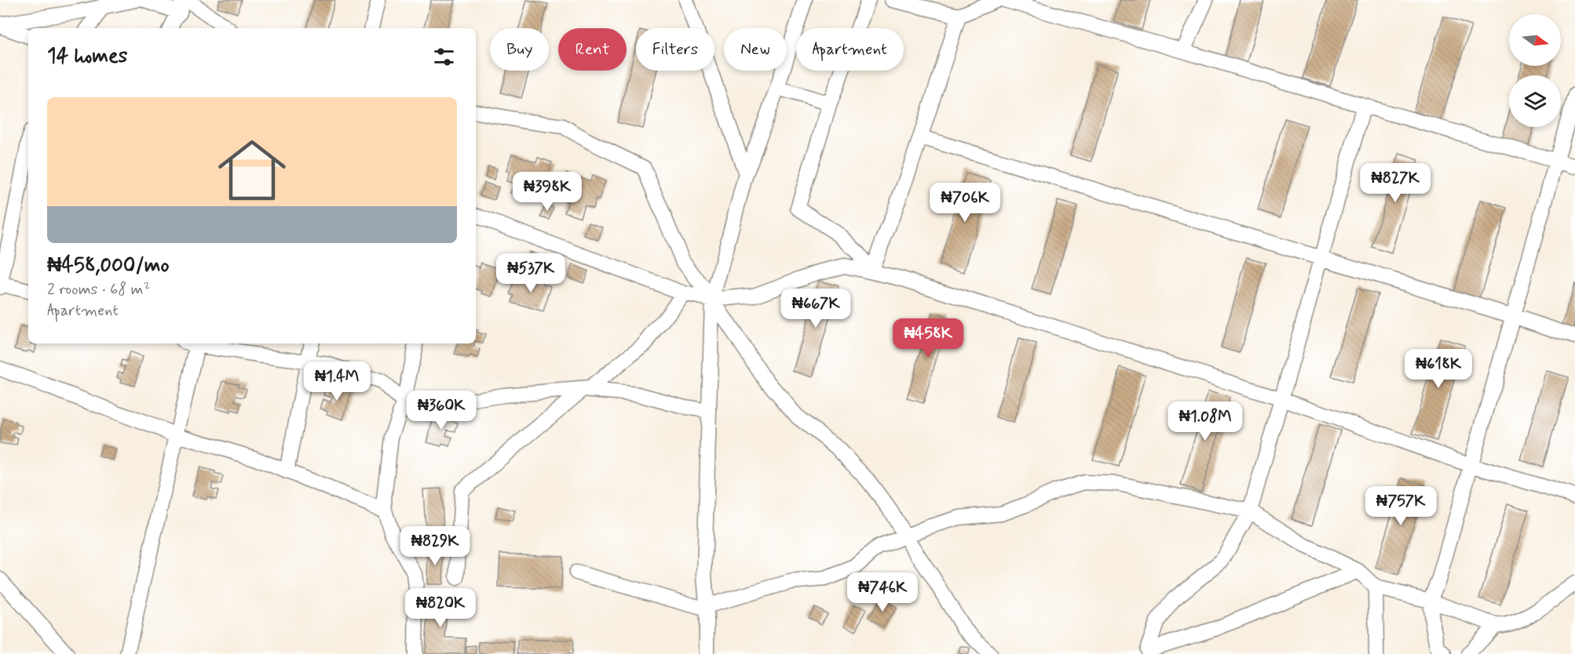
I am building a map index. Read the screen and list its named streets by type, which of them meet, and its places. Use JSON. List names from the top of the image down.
{
  "north": "right",
  "page": {
    "chip": [
      "Buy",
      "Rent",
      "Filters",
      "New",
      "Apartment"
    ],
    "heading": "14 homes",
    "list": [
      {
        "name": "₦458,000/mo",
        "note": "2 rooms · 68 m² · Apartment"
      }
    ],
    "price": [
      "₦827K",
      "₦398K",
      "₦706K",
      "₦537K",
      "₦667K",
      "₦458K",
      "₦618K",
      "₦1.4M",
      "₦360K",
      "₦1.08M",
      "₦757K",
      "₦829K",
      "₦746K",
      "₦820K"
    ]
  }
}
